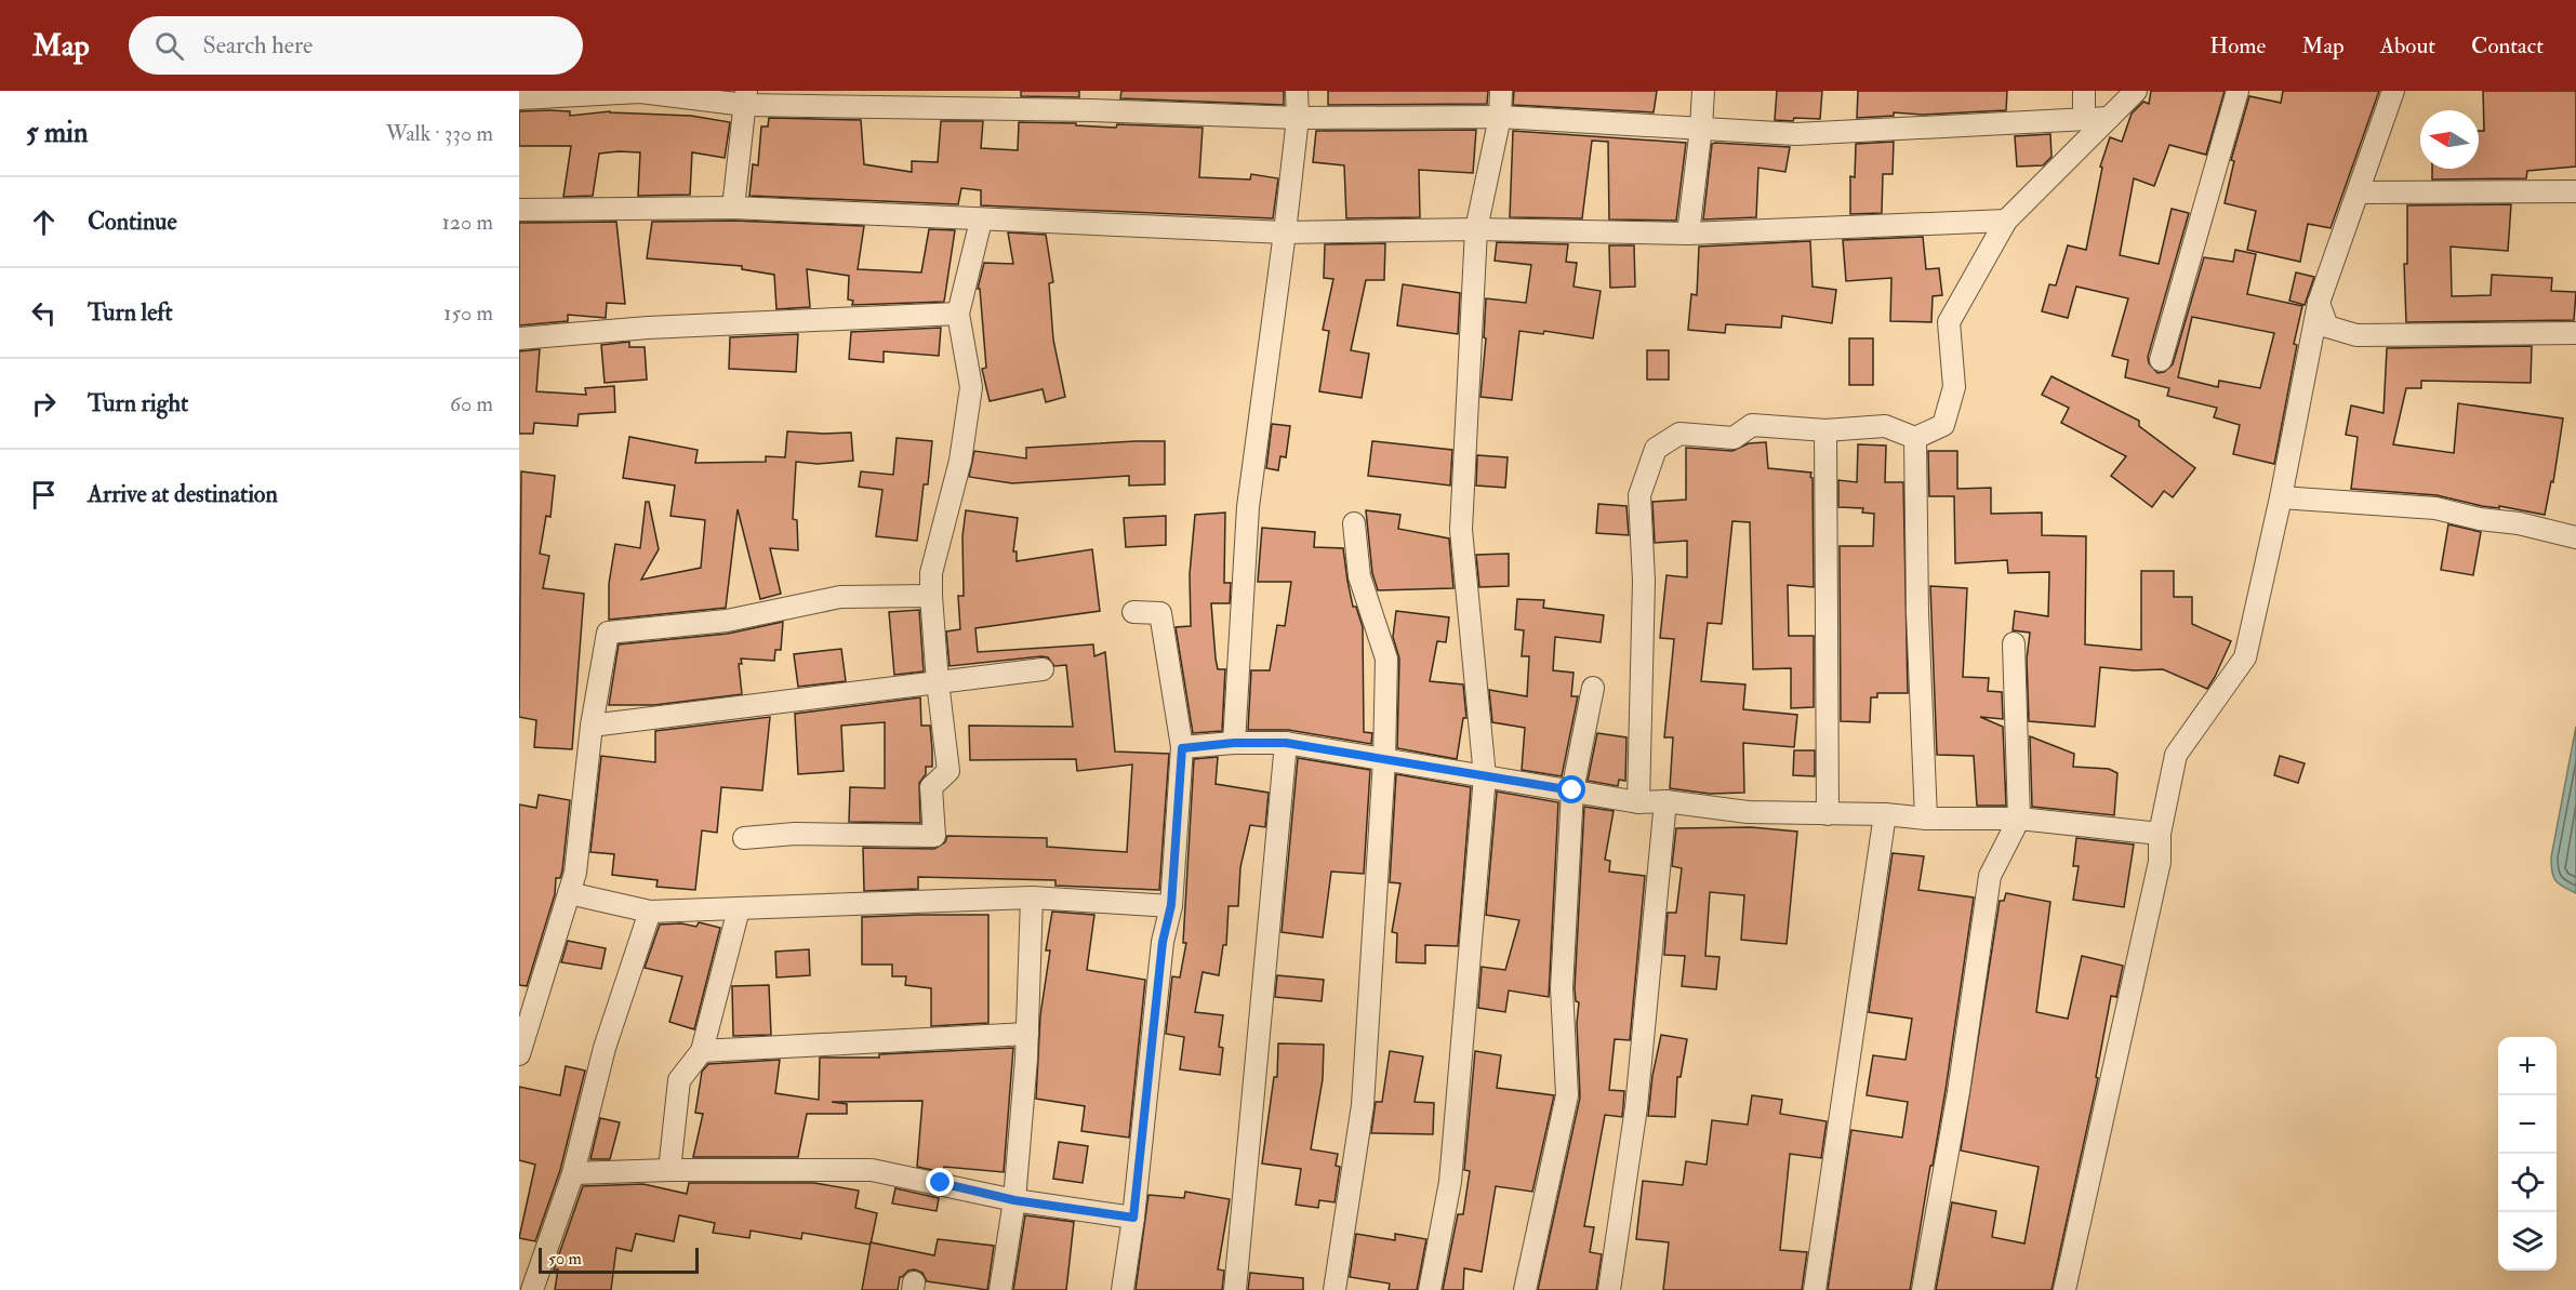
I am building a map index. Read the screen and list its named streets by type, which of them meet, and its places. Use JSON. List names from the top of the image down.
{
  "scale_bar": "50 m",
  "north": "left",
  "page": {
    "header": "Map",
    "search": "Search here",
    "nav": [
      "Home",
      "Map",
      "About",
      "Contact"
    ],
    "heading": ["5 min", "Walk · 330 m"],
    "list": [
      ["Continue", "120 m"],
      ["Turn left", "150 m"],
      ["Turn right", "60 m"],
      "Arrive at destination"
    ],
    "map_buttons": ["+", "−"],
    "scale": "50 m"
  }
}
